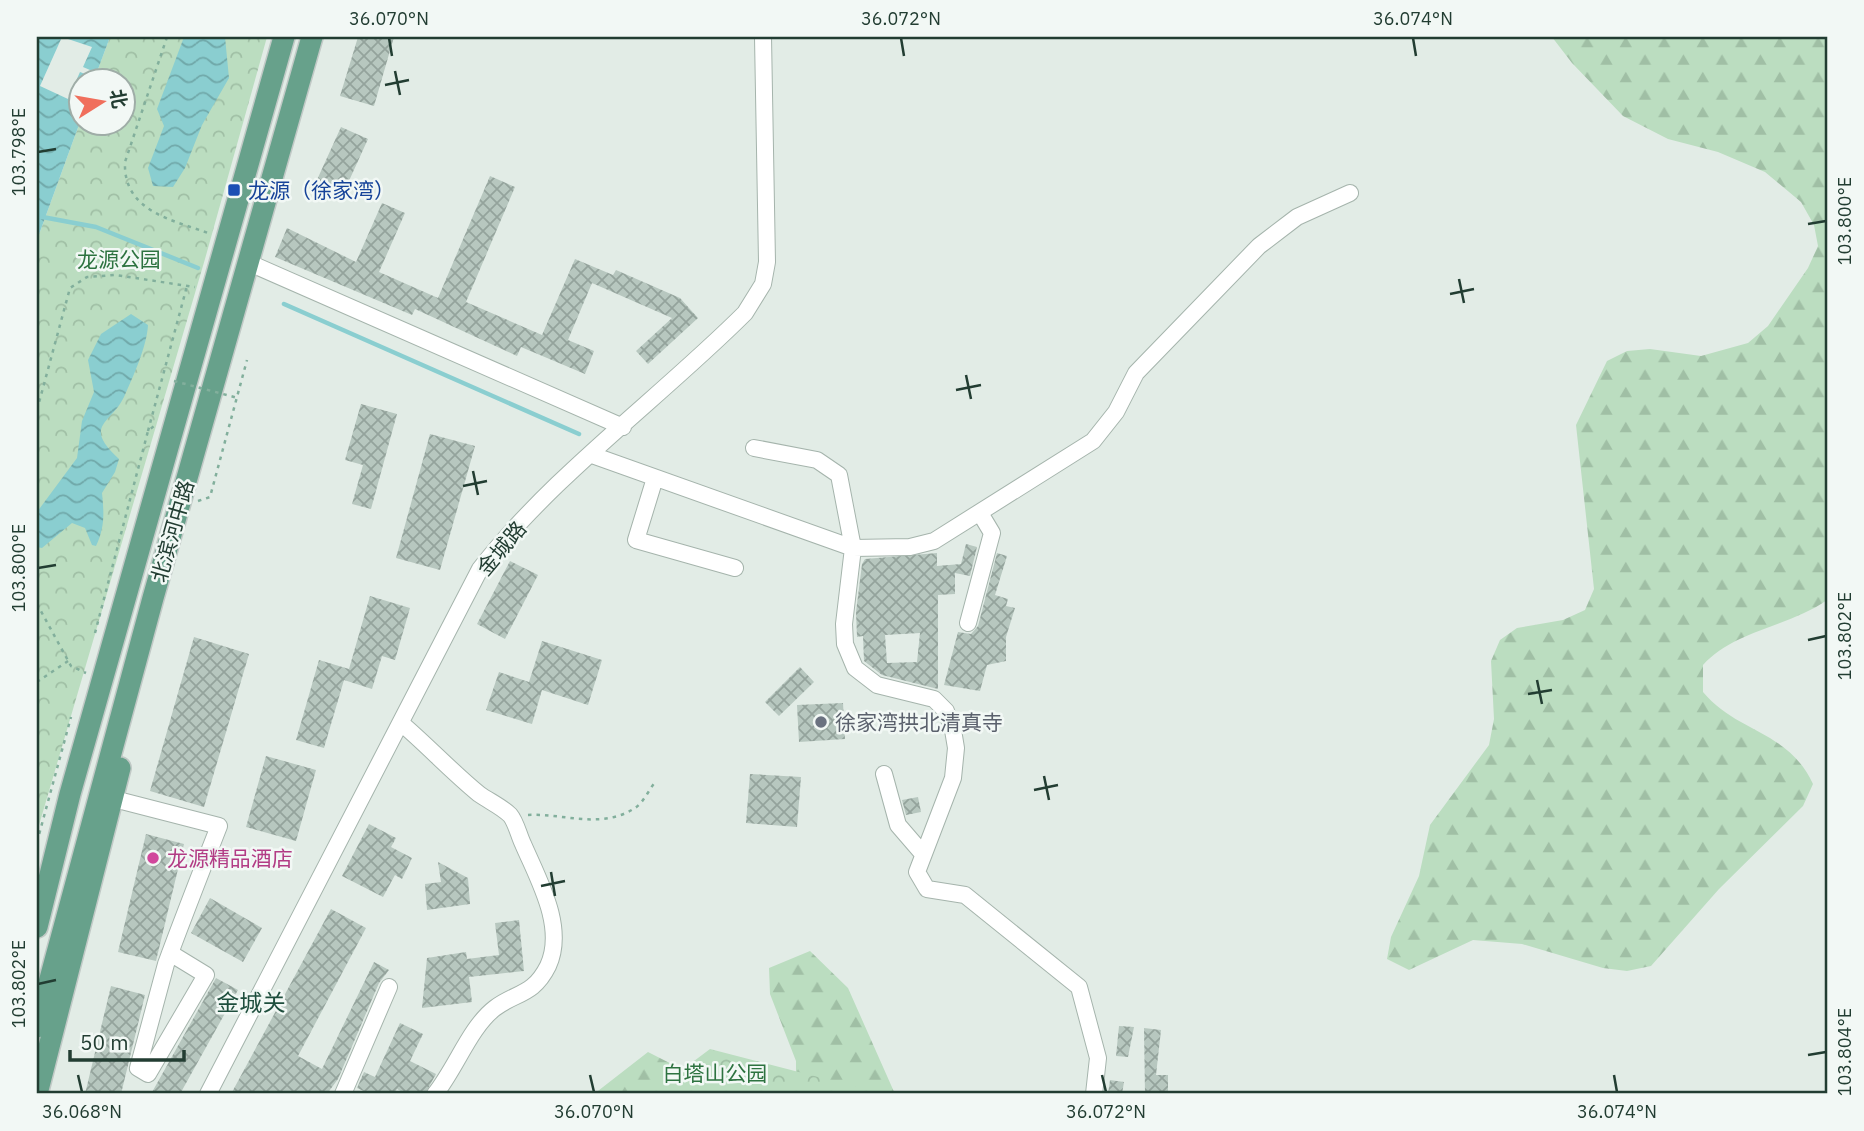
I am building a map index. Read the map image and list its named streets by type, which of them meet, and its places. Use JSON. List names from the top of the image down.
{
  "streets": {
    "main road": ["北滨河中路"],
    "street": ["金城路"]
  },
  "districts": ["金城关"],
  "parks": ["龙源公园", "白塔山公园"],
  "places": {
    "transit": ["龙源（徐家湾）"],
    "other": ["徐家湾拱北清真寺", "龙源精品酒店"]
  },
  "scale_bar": "50 m",
  "north": "right",
  "coordinates": [
    "36.070°N",
    "36.072°N",
    "36.074°N",
    "103.798°E",
    "103.800°E",
    "103.802°E",
    "103.804°E",
    "36.068°N"
  ]
}
